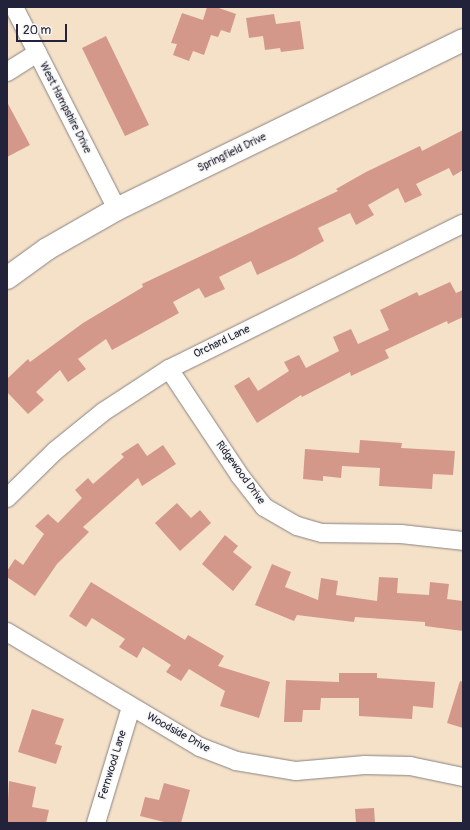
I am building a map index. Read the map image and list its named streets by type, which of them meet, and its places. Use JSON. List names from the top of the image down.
{
  "streets": {
    "street": [
      "West Hampshire Drive",
      "Springfield Drive",
      "Orchard Lane",
      "Ridgewood Drive",
      "Woodside Drive",
      "Fernwood Lane"
    ]
  },
  "crossings": [
    ["West Hampshire Drive", "Springfield Drive"],
    ["Orchard Lane", "Ridgewood Drive"],
    ["Woodside Drive", "Fernwood Lane"]
  ],
  "scale_bar": "20 m"
}
